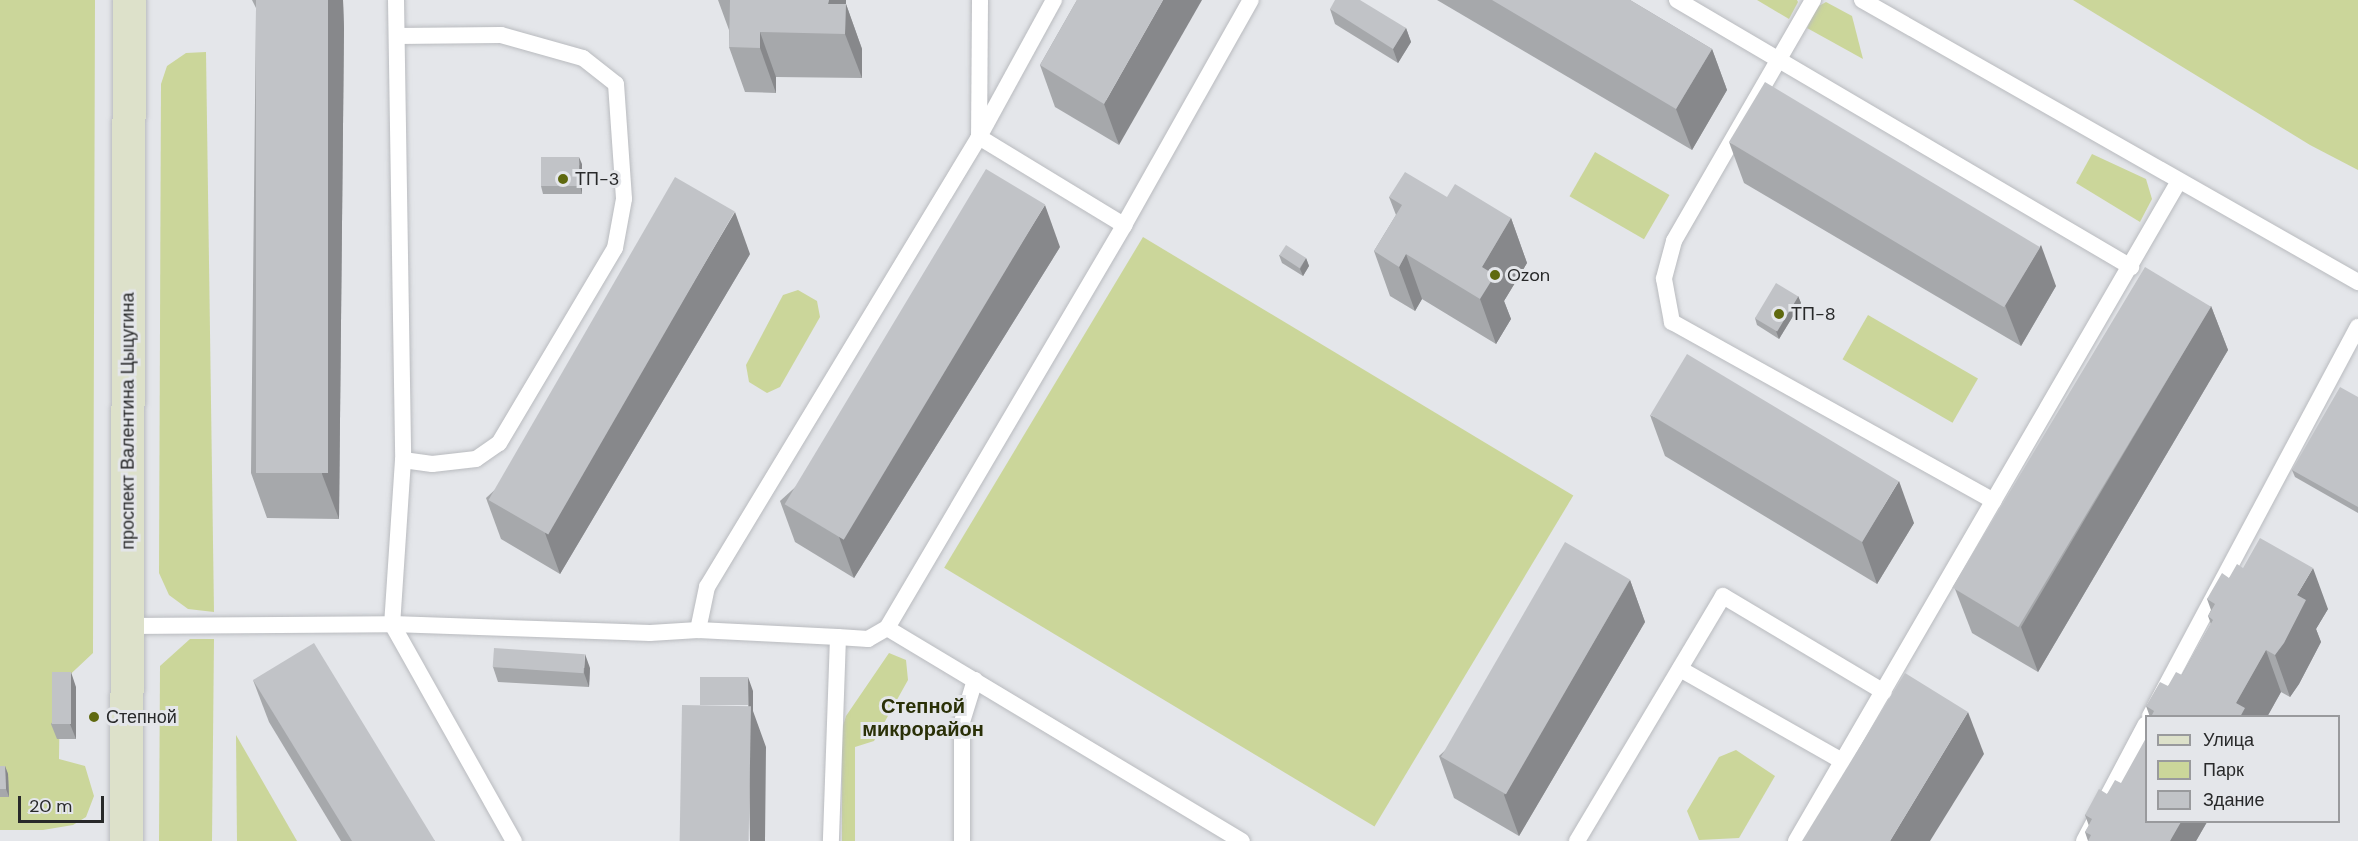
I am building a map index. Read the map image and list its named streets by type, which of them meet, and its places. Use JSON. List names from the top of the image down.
{
  "streets": {
    "main road": ["проспект Валентина Цыцугина"]
  },
  "districts": ["Степной микрорайон"],
  "places": [
    "ТП-3",
    "Ozon",
    "ТП-8",
    "Степной"
  ],
  "legend": ["Улица", "Парк", "Здание"],
  "scale_bar": "20 m"
}
